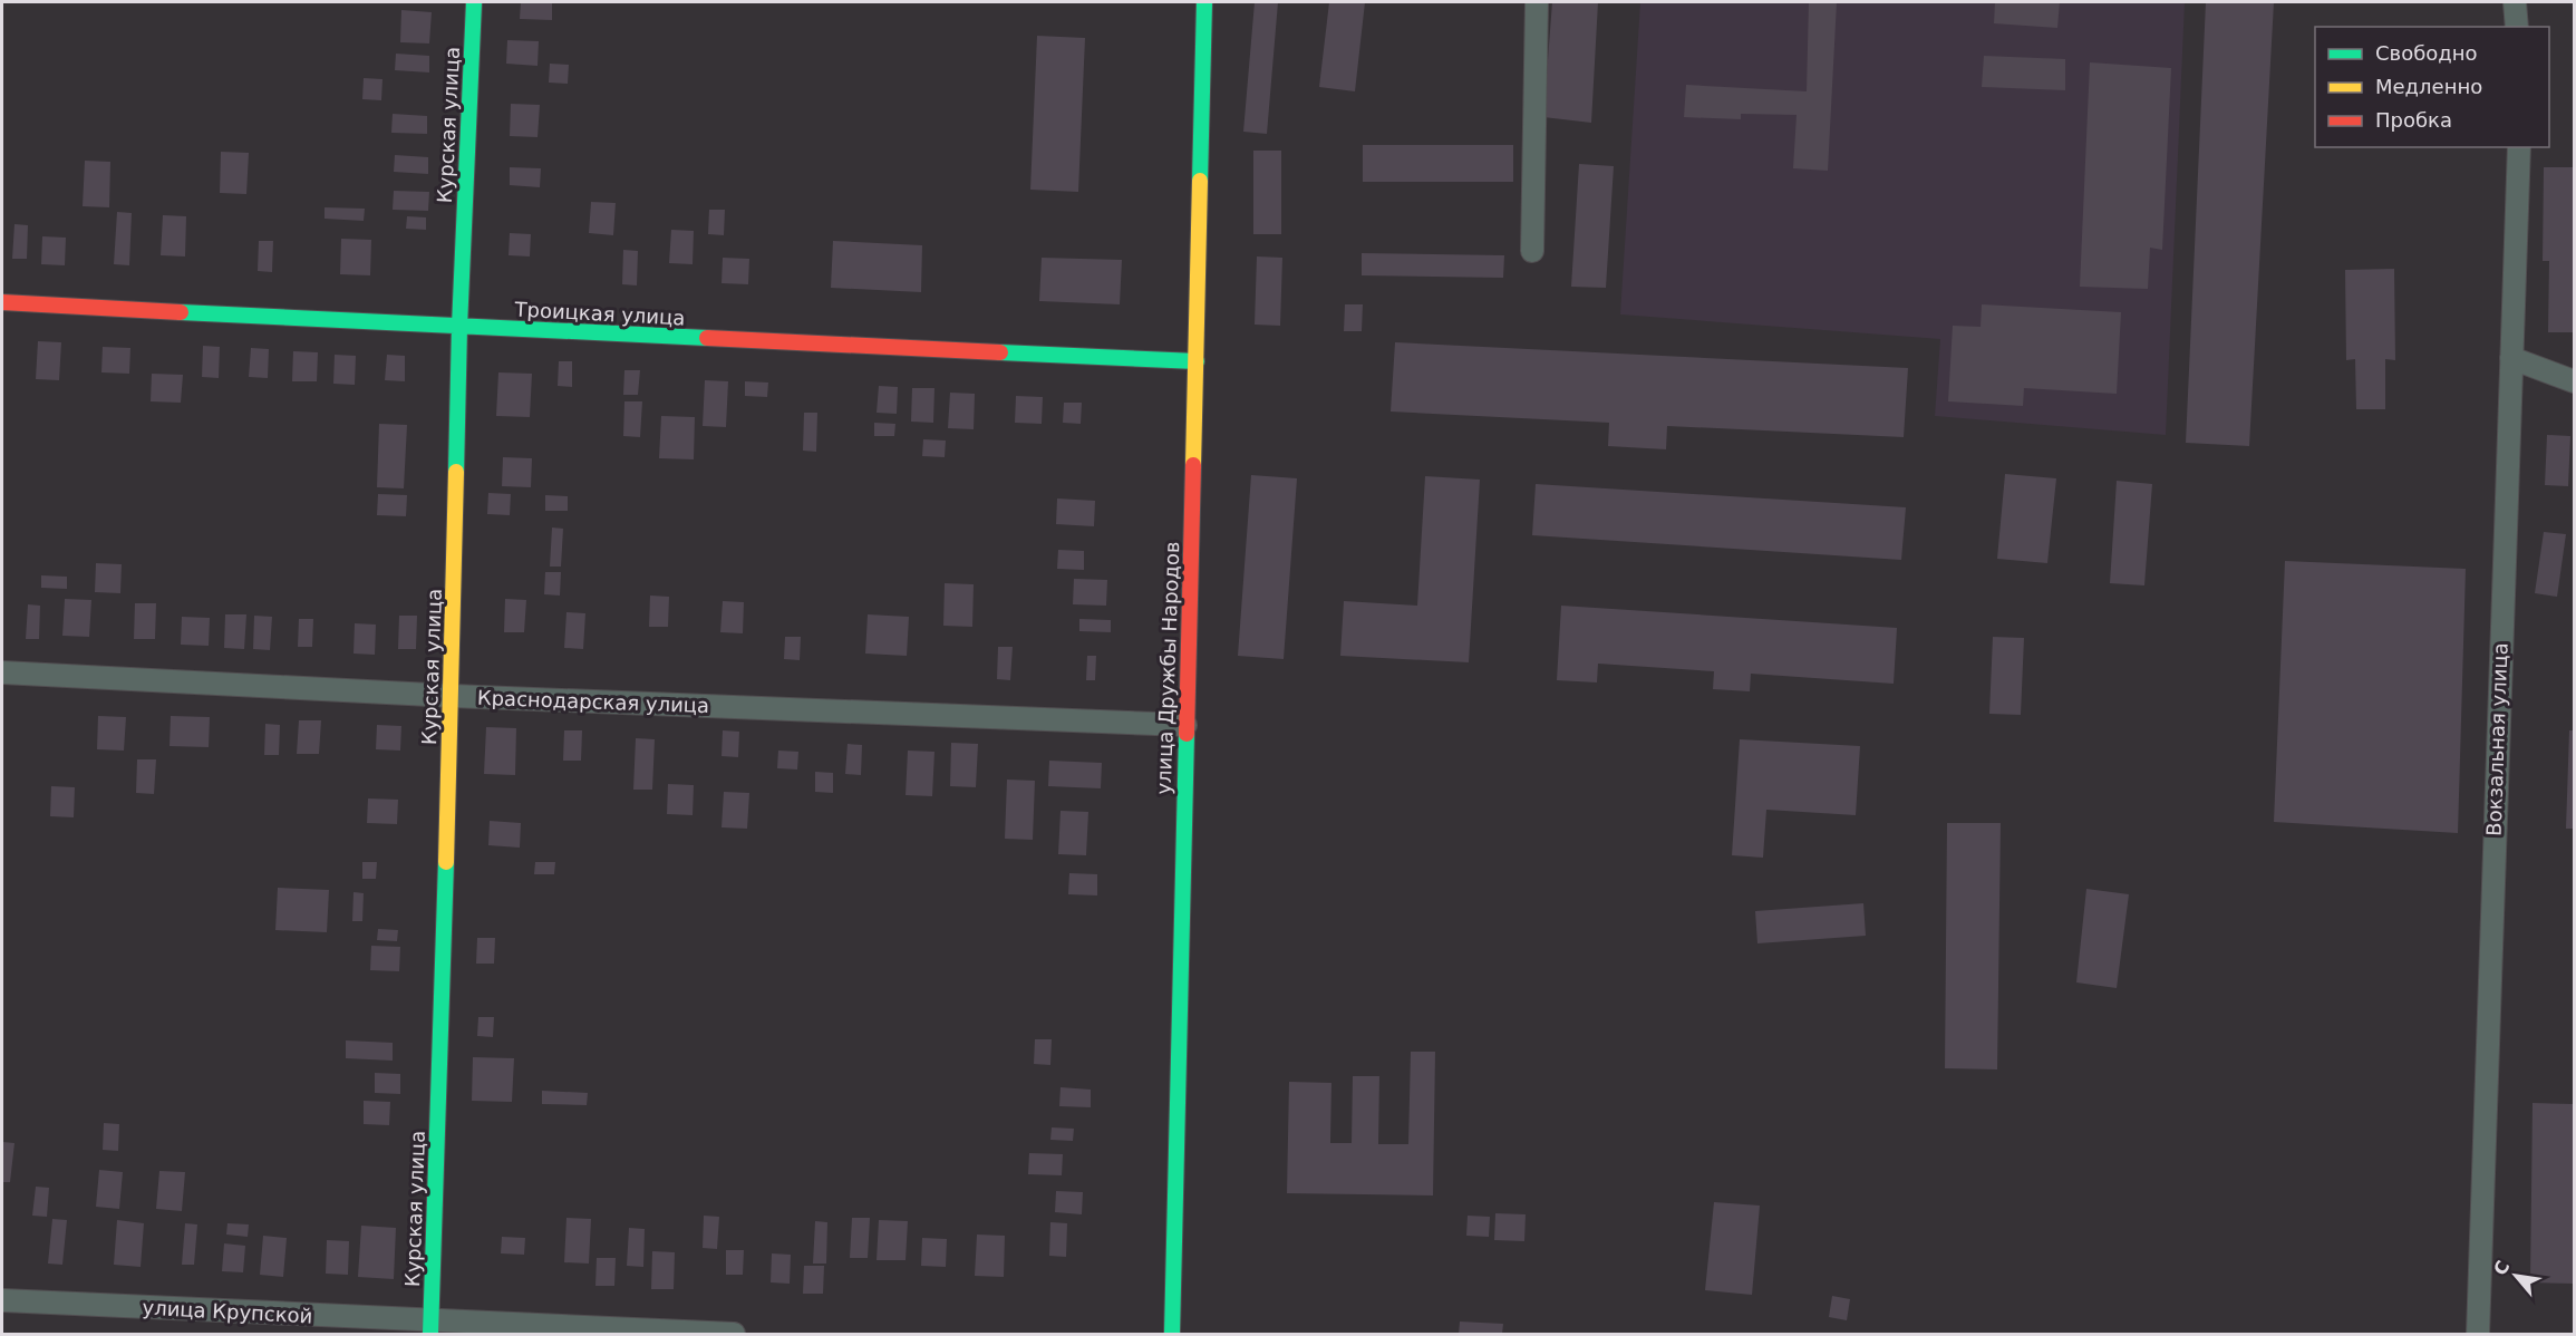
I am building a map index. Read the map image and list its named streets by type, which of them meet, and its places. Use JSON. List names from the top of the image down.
{
  "streets": {
    "street": [
      "Курская улица",
      "Троицкая улица",
      "улица Дружбы Народов",
      "Краснодарская улица",
      "Вокзальная улица",
      "улица Крупской"
    ]
  },
  "crossings": [
    ["Курская улица", "Троицкая улица"],
    ["Курская улица", "Краснодарская улица"],
    ["Курская улица", "улица Крупской"],
    ["Троицкая улица", "улица Дружбы Народов"],
    ["улица Дружбы Народов", "Краснодарская улица"]
  ],
  "legend": ["Свободно", "Медленно", "Пробка"],
  "north": "top left"
}
